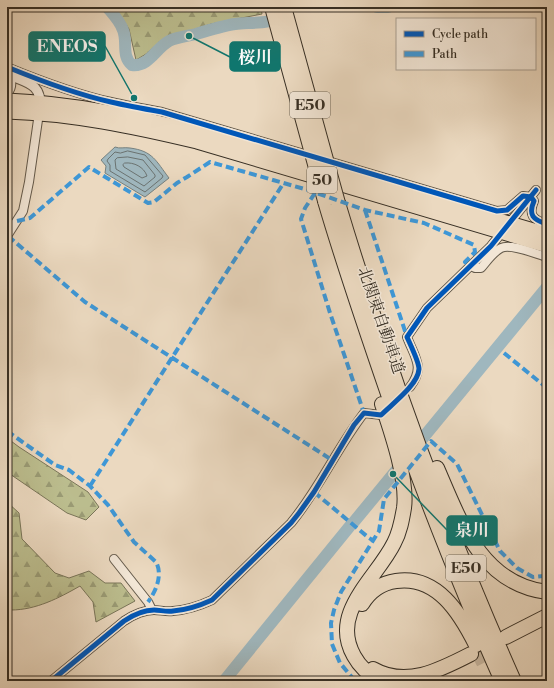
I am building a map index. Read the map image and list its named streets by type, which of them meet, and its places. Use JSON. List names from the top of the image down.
{
  "streets": {
    "highway": ["E50", "50", "北関東自動車道"]
  },
  "crossings": [
    ["E50", "北関東自動車道"]
  ],
  "places": ["桜川", "ENEOS", "泉川"],
  "legend": ["Cycle path", "Path"]
}
